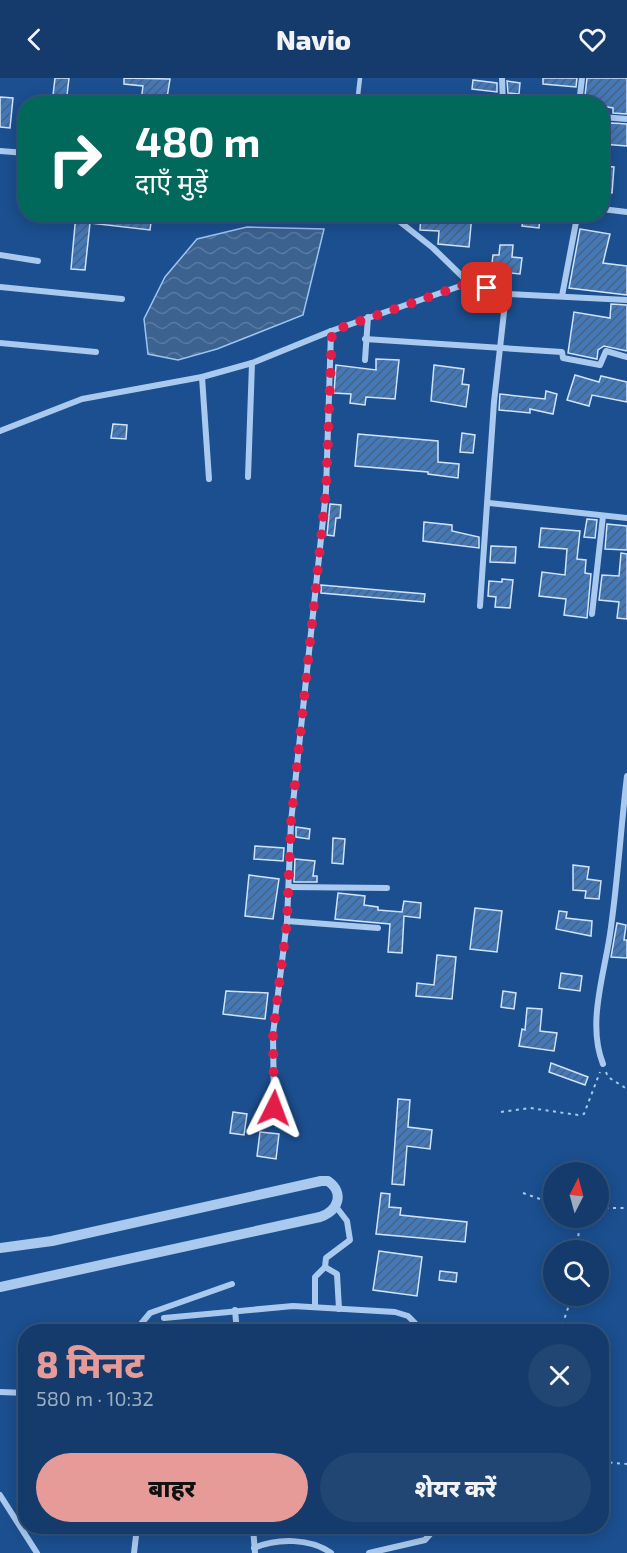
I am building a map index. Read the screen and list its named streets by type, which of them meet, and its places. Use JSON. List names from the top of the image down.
{
  "north": "top",
  "page": {
    "header": "Navio",
    "turn": ["480 m", "दाएँ मुड़ें"],
    "heading": ["8 मिनट", "580 m · 10:32"],
    "buttons": ["बाहर", "शेयर करें"]
  }
}
